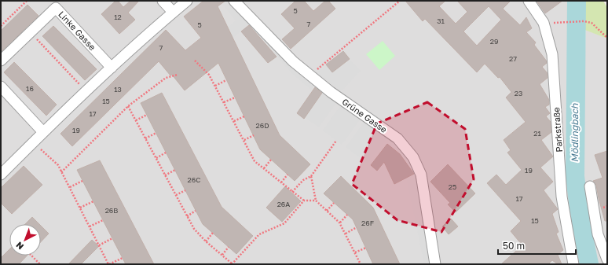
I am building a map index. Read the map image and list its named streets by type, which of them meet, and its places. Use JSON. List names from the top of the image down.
{
  "streets": {
    "street": ["Linke Gasse", "Grüne Gasse", "Parkstraße"]
  },
  "water": ["Mödlingbach"],
  "house_numbers": [
    "5",
    "12",
    "31",
    "7",
    "5",
    "29",
    "7",
    "27",
    "16",
    "13",
    "23",
    "15",
    "17",
    "26D",
    "19",
    "21",
    "19",
    "26C",
    "25",
    "17",
    "26A",
    "26B",
    "15",
    "26F"
  ],
  "scale_bar": "50 m",
  "north": "bottom left"
}
